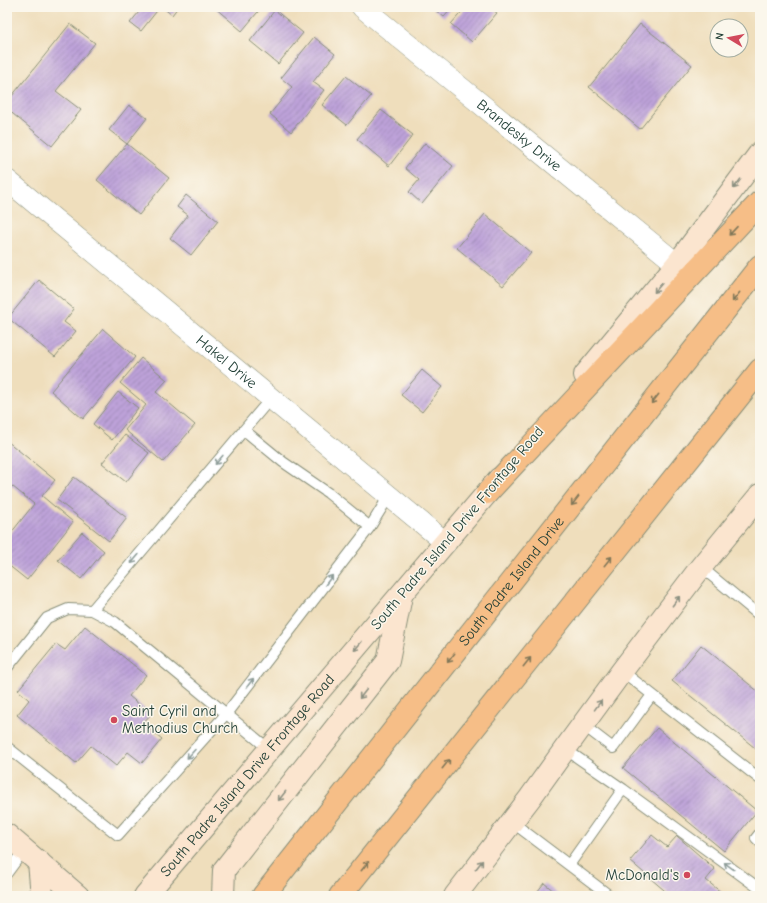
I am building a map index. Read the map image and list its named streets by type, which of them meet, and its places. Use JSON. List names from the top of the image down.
{
  "streets": {
    "highway": ["South Padre Island Drive"],
    "main road": ["South Padre Island Drive Frontage Road"],
    "street": ["Brandesky Drive", "Hakel Drive"]
  },
  "crossings": [
    ["Brandesky Drive", "South Padre Island Drive Frontage Road"],
    ["Hakel Drive", "South Padre Island Drive Frontage Road"]
  ],
  "places": ["Saint Cyril and Methodius Church", "McDonald's"],
  "north": "left"
}
